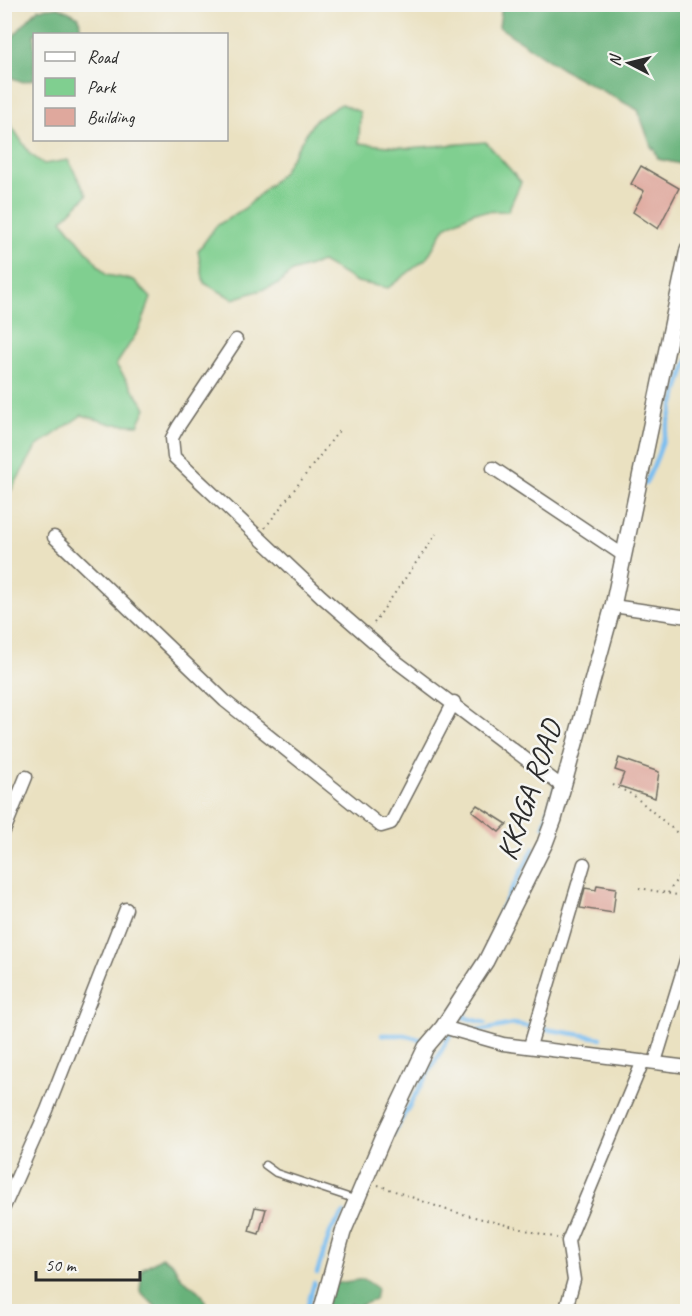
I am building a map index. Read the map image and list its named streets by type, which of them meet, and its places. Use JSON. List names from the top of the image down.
{
  "streets": {
    "street": ["KKAGA ROAD"]
  },
  "legend": ["Road", "Park", "Building"],
  "scale_bar": "50 m",
  "north": "left"
}
